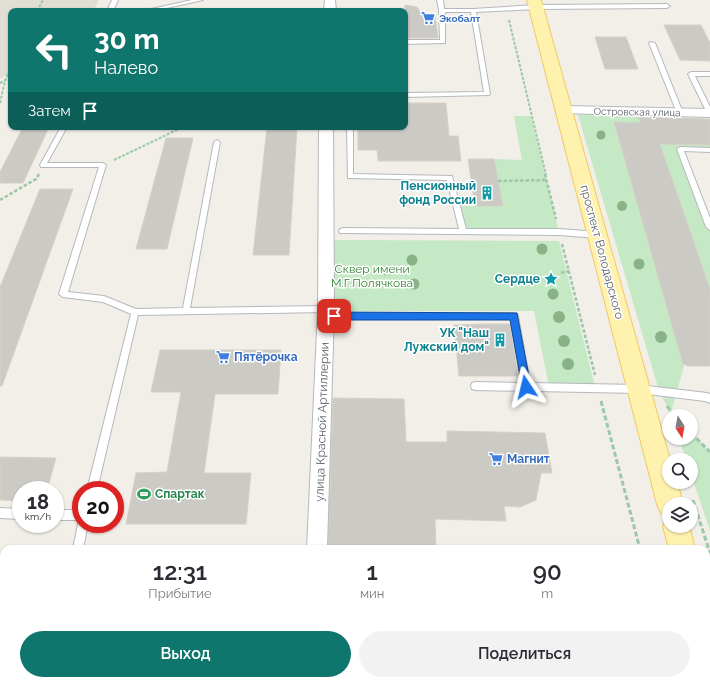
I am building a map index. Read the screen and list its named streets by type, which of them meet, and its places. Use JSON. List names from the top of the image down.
{
  "streets": {
    "main road": ["проспект Володарского"],
    "street": ["Островская улица", "улица Красной Артиллерии"]
  },
  "crossings": [
    ["Островская улица", "проспект Володарского"]
  ],
  "parks": ["Сквер имени М.Г.Полячкова"],
  "places": {
    "supermarket": ["Экобалт", "Пятёрочка", "Магнит"],
    "building": ["Пенсионный фонд России", "УК \"Наш Лужский дом\""],
    "place": ["Сердце"],
    "sports": ["Спартак"]
  },
  "north": "bottom",
  "page": {
    "turn": ["30 m", "Налево"],
    "then": "Затем",
    "speed": "18 km/h",
    "limit": "20",
    "eta": [
      "12:31",
      "Прибытие",
      "1",
      "мин",
      "90",
      "m"
    ],
    "buttons": ["Выход", "Поделиться"]
  }
}
